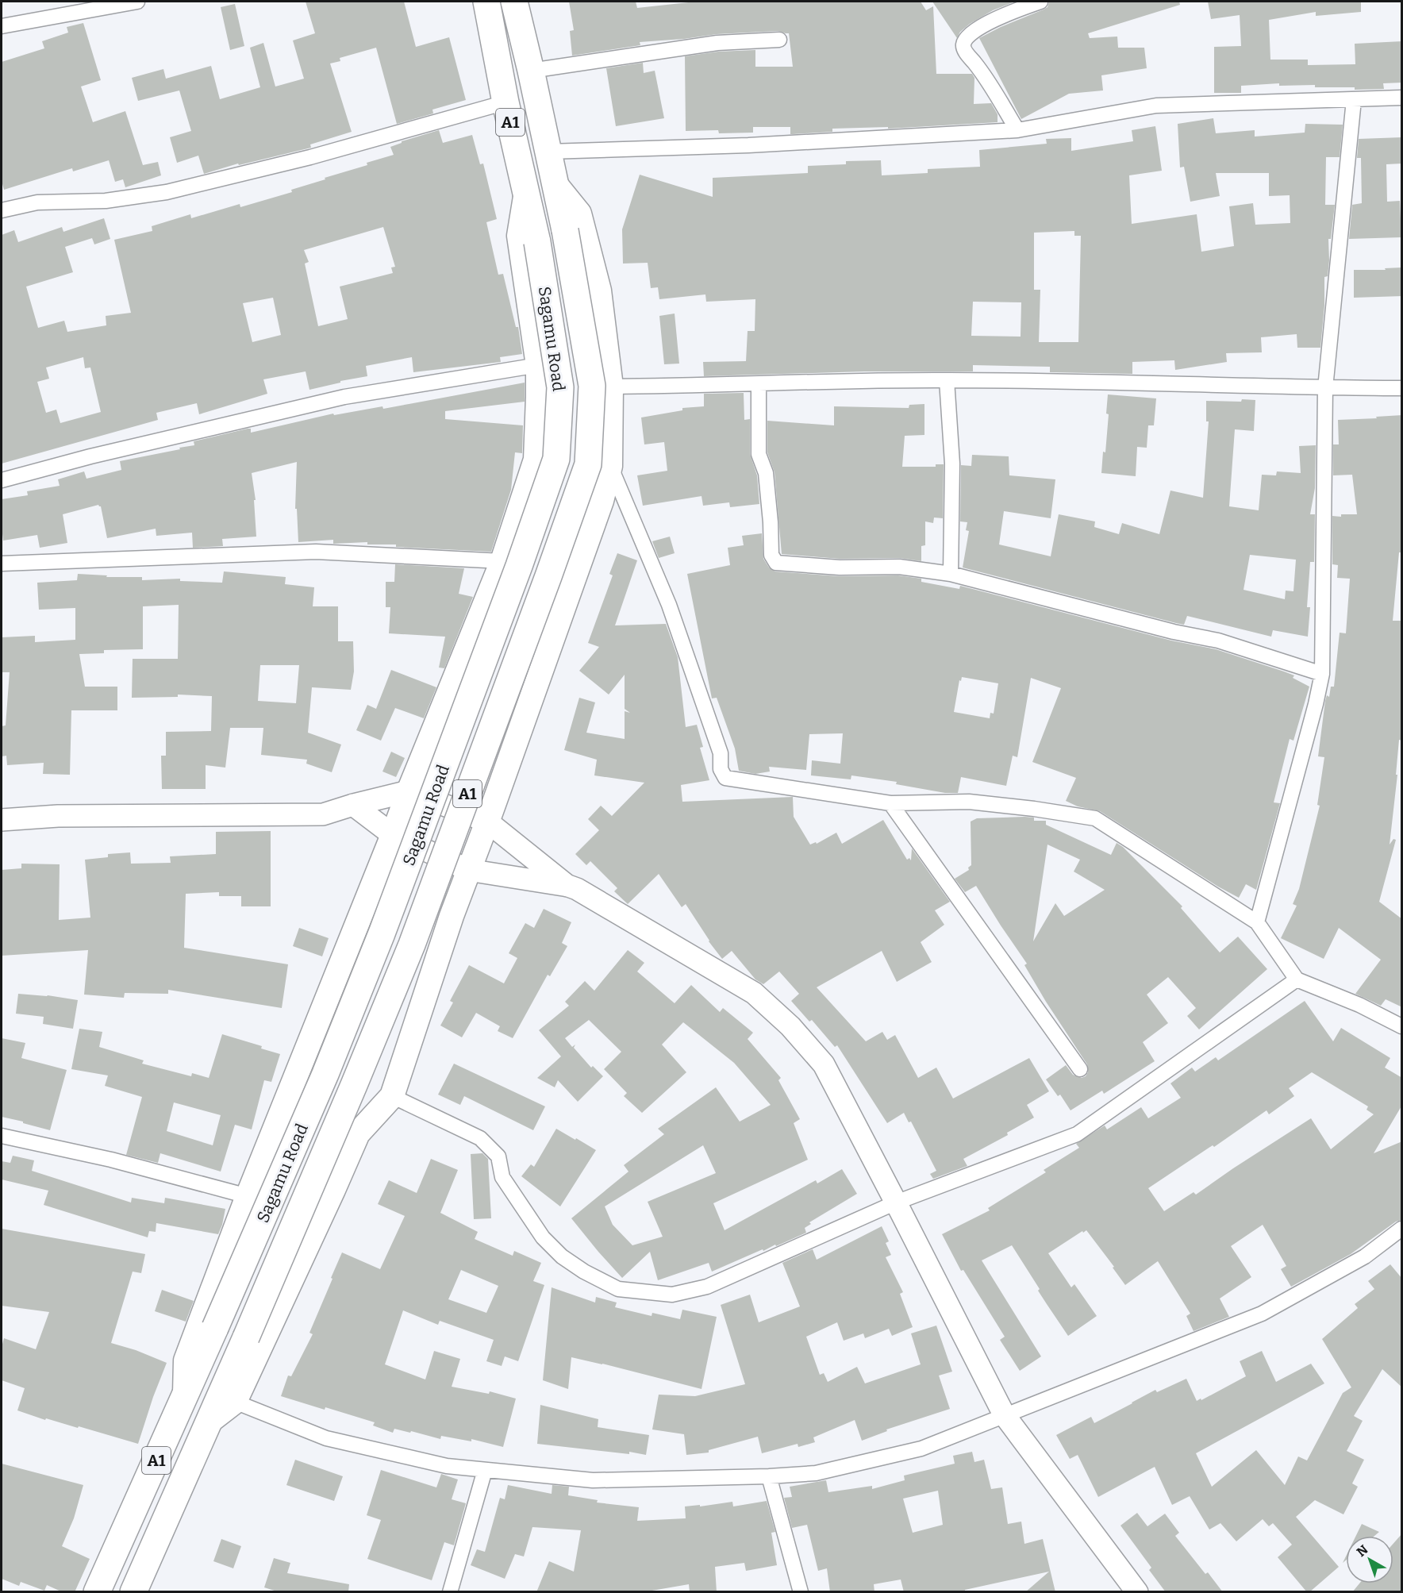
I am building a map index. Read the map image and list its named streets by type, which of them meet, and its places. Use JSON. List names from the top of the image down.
{
  "streets": {
    "highway": ["A1", "Sagamu Road"]
  },
  "north": "top left"
}
